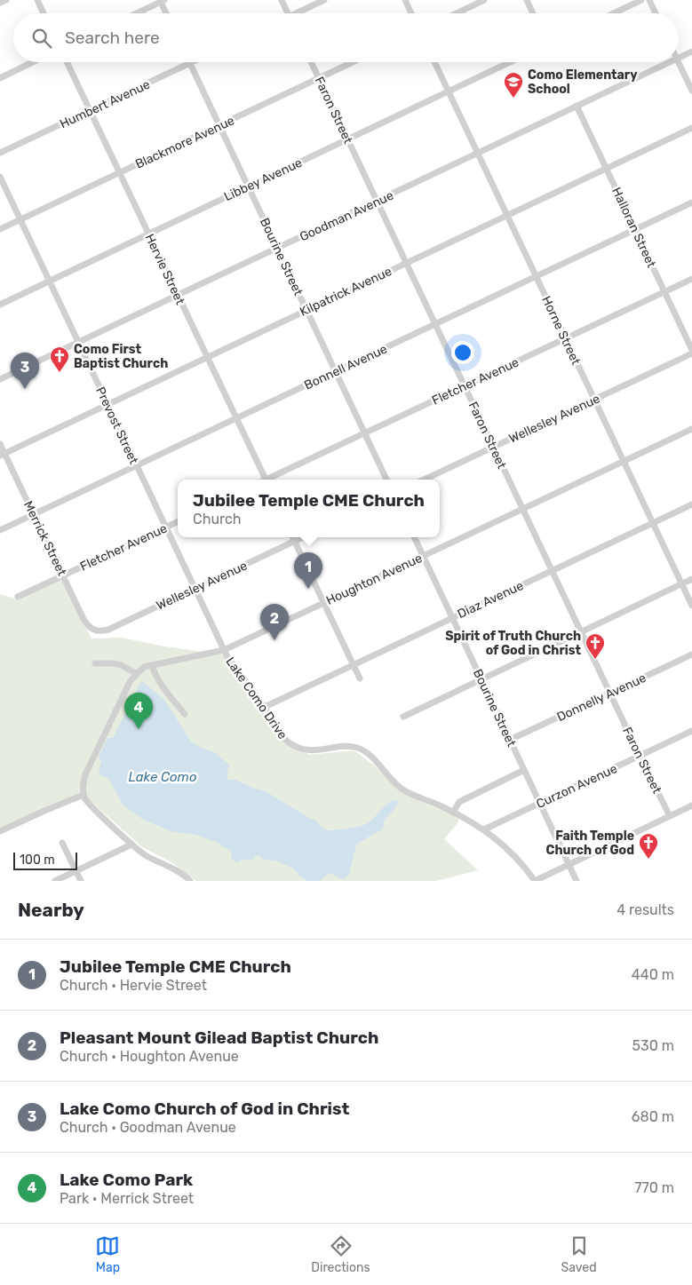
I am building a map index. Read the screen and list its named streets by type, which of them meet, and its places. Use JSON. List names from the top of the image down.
{
  "streets": {
    "street": [
      "Humbert Avenue",
      "Faron Street",
      "Blackmore Avenue",
      "Libbey Avenue",
      "Goodman Avenue",
      "Halloran Street",
      "Bourine Street",
      "Hervie Street",
      "Kilpatrick Avenue",
      "Horne Street",
      "Bonnell Avenue",
      "Fletcher Avenue",
      "Wellesley Avenue",
      "Prevost Street",
      "Merrick Street",
      "Houghton Avenue",
      "Diaz Avenue",
      "Donnelly Avenue",
      "Lake Como Drive",
      "Curzon Avenue"
    ]
  },
  "crossings": [
    ["Humbert Avenue", "Bourine Street"],
    ["Humbert Avenue", "Hervie Street"],
    ["Faron Street", "Blackmore Avenue"],
    ["Faron Street", "Libbey Avenue"],
    ["Faron Street", "Goodman Avenue"],
    ["Faron Street", "Kilpatrick Avenue"],
    ["Faron Street", "Bonnell Avenue"],
    ["Faron Street", "Fletcher Avenue"],
    ["Faron Street", "Wellesley Avenue"],
    ["Faron Street", "Houghton Avenue"],
    ["Faron Street", "Diaz Avenue"],
    ["Faron Street", "Donnelly Avenue"],
    ["Faron Street", "Curzon Avenue"],
    ["Blackmore Avenue", "Bourine Street"],
    ["Blackmore Avenue", "Hervie Street"],
    ["Blackmore Avenue", "Prevost Street"],
    ["Libbey Avenue", "Bourine Street"],
    ["Libbey Avenue", "Hervie Street"],
    ["Libbey Avenue", "Horne Street"],
    ["Libbey Avenue", "Prevost Street"],
    ["Goodman Avenue", "Halloran Street"],
    ["Goodman Avenue", "Bourine Street"],
    ["Goodman Avenue", "Hervie Street"],
    ["Goodman Avenue", "Horne Street"],
    ["Goodman Avenue", "Prevost Street"],
    ["Halloran Street", "Kilpatrick Avenue"],
    ["Halloran Street", "Bonnell Avenue"],
    ["Halloran Street", "Fletcher Avenue"],
    ["Bourine Street", "Kilpatrick Avenue"],
    ["Bourine Street", "Bonnell Avenue"],
    ["Bourine Street", "Fletcher Avenue"],
    ["Bourine Street", "Houghton Avenue"],
    ["Bourine Street", "Diaz Avenue"],
    ["Bourine Street", "Donnelly Avenue"],
    ["Bourine Street", "Curzon Avenue"],
    ["Hervie Street", "Kilpatrick Avenue"],
    ["Hervie Street", "Bonnell Avenue"],
    ["Kilpatrick Avenue", "Horne Street"],
    ["Kilpatrick Avenue", "Prevost Street"],
    ["Kilpatrick Avenue", "Merrick Street"],
    ["Horne Street", "Bonnell Avenue"],
    ["Horne Street", "Fletcher Avenue"],
    ["Horne Street", "Wellesley Avenue"],
    ["Horne Street", "Houghton Avenue"],
    ["Horne Street", "Diaz Avenue"],
    ["Bonnell Avenue", "Prevost Street"],
    ["Bonnell Avenue", "Merrick Street"],
    ["Fletcher Avenue", "Prevost Street"],
    ["Fletcher Avenue", "Merrick Street"],
    ["Wellesley Avenue", "Prevost Street"],
    ["Wellesley Avenue", "Merrick Street"],
    ["Prevost Street", "Houghton Avenue"],
    ["Prevost Street", "Lake Como Drive"],
    ["Houghton Avenue", "Lake Como Drive"],
    ["Diaz Avenue", "Lake Como Drive"],
    ["Lake Como Drive", "Curzon Avenue"]
  ],
  "water": ["Lake Como"],
  "places": {
    "school or university": ["Como Elementary School"],
    "church": ["Como First Baptist Church", "Spirit of Truth Church of God in Christ", "Faith Temple Church of God"]
  },
  "scale_bar": "100 m",
  "page": {
    "search": "Search here",
    "pins": [
      "3",
      "1",
      "2",
      "4"
    ],
    "popup": ["Jubilee Temple CME Church", "Church"],
    "scale": "100 m",
    "heading": ["Nearby", "4 results"],
    "list": [
      {
        "mark": "1",
        "name": "Jubilee Temple CME Church",
        "note": "Church · Hervie Street",
        "value": "440 m"
      },
      {
        "mark": "2",
        "name": "Pleasant Mount Gilead Baptist Church",
        "note": "Church · Houghton Avenue",
        "value": "530 m"
      },
      {
        "mark": "3",
        "name": "Lake Como Church of God in Christ",
        "note": "Church · Goodman Avenue",
        "value": "680 m"
      },
      {
        "mark": "4",
        "name": "Lake Como Park",
        "note": "Park · Merrick Street",
        "value": "770 m"
      }
    ],
    "nav": ["Map", "Directions", "Saved"]
  }
}
